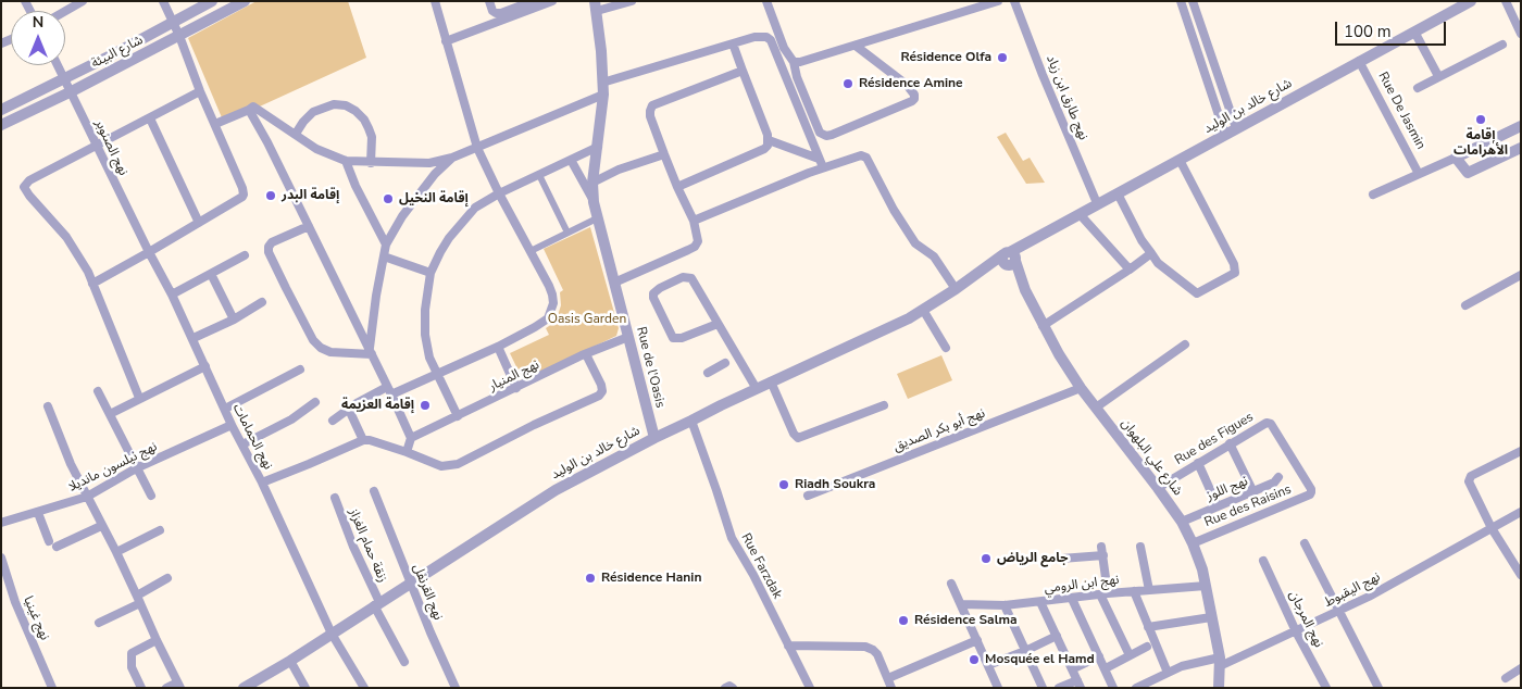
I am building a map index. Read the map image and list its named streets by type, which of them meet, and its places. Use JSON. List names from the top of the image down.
{
  "streets": {
    "street": [
      "شارع البيئة",
      "نهج طارق ابن زياد",
      "شارع خالد بن الوليد",
      "Rue De Jasmin",
      "نهج الصنوبر",
      "Rue de l'Oasis",
      "نهج المنيار",
      "نهج أبو بكر الصديق",
      "نهج الحمامات",
      "Rue des Figues",
      "شارع علي البلهوان",
      "نهج نيلسون مانديلا",
      "نهج اللوز",
      "Rue des Raisins",
      "زنقة حمام الغزاز",
      "Rue Farzdak",
      "نهج ابن الرومي",
      "نهج اليقبوط",
      "نهج القرنفل",
      "نهج غينيا",
      "نهج المرجان"
    ]
  },
  "crossings": [
    ["شارع البيئة", "نهج الصنوبر"],
    ["نهج طارق ابن زياد", "شارع خالد بن الوليد"],
    ["شارع خالد بن الوليد", "Rue De Jasmin"],
    ["شارع خالد بن الوليد", "Rue de l'Oasis"],
    ["شارع خالد بن الوليد", "نهج الحمامات"],
    ["شارع خالد بن الوليد", "شارع علي البلهوان"],
    ["شارع خالد بن الوليد", "زنقة حمام الغزاز"],
    ["شارع خالد بن الوليد", "Rue Farzdak"],
    ["شارع خالد بن الوليد", "نهج القرنفل"],
    ["نهج الصنوبر", "نهج الحمامات"],
    ["Rue de l'Oasis", "نهج المنيار"],
    ["نهج أبو بكر الصديق", "شارع علي البلهوان"],
    ["نهج الحمامات", "نهج نيلسون مانديلا"],
    ["Rue des Figues", "شارع علي البلهوان"],
    ["Rue des Figues", "Rue des Raisins"],
    ["شارع علي البلهوان", "نهج اللوز"],
    ["شارع علي البلهوان", "Rue des Raisins"],
    ["شارع علي البلهوان", "نهج ابن الرومي"],
    ["شارع علي البلهوان", "نهج اليقبوط"],
    ["نهج اليقبوط", "نهج المرجان"]
  ],
  "parks": ["Oasis Garden"],
  "places": [
    "Résidence Olfa",
    "Résidence Amine",
    "إقامة الأهرامات",
    "إقامة البدر",
    "إقامة النخيل",
    "إقامة العزيمة",
    "Riadh Soukra",
    "جامع الرياض",
    "Résidence Hanin",
    "Résidence Salma",
    "Mosquée el Hamd"
  ],
  "scale_bar": "100 m",
  "north": "top"
}
